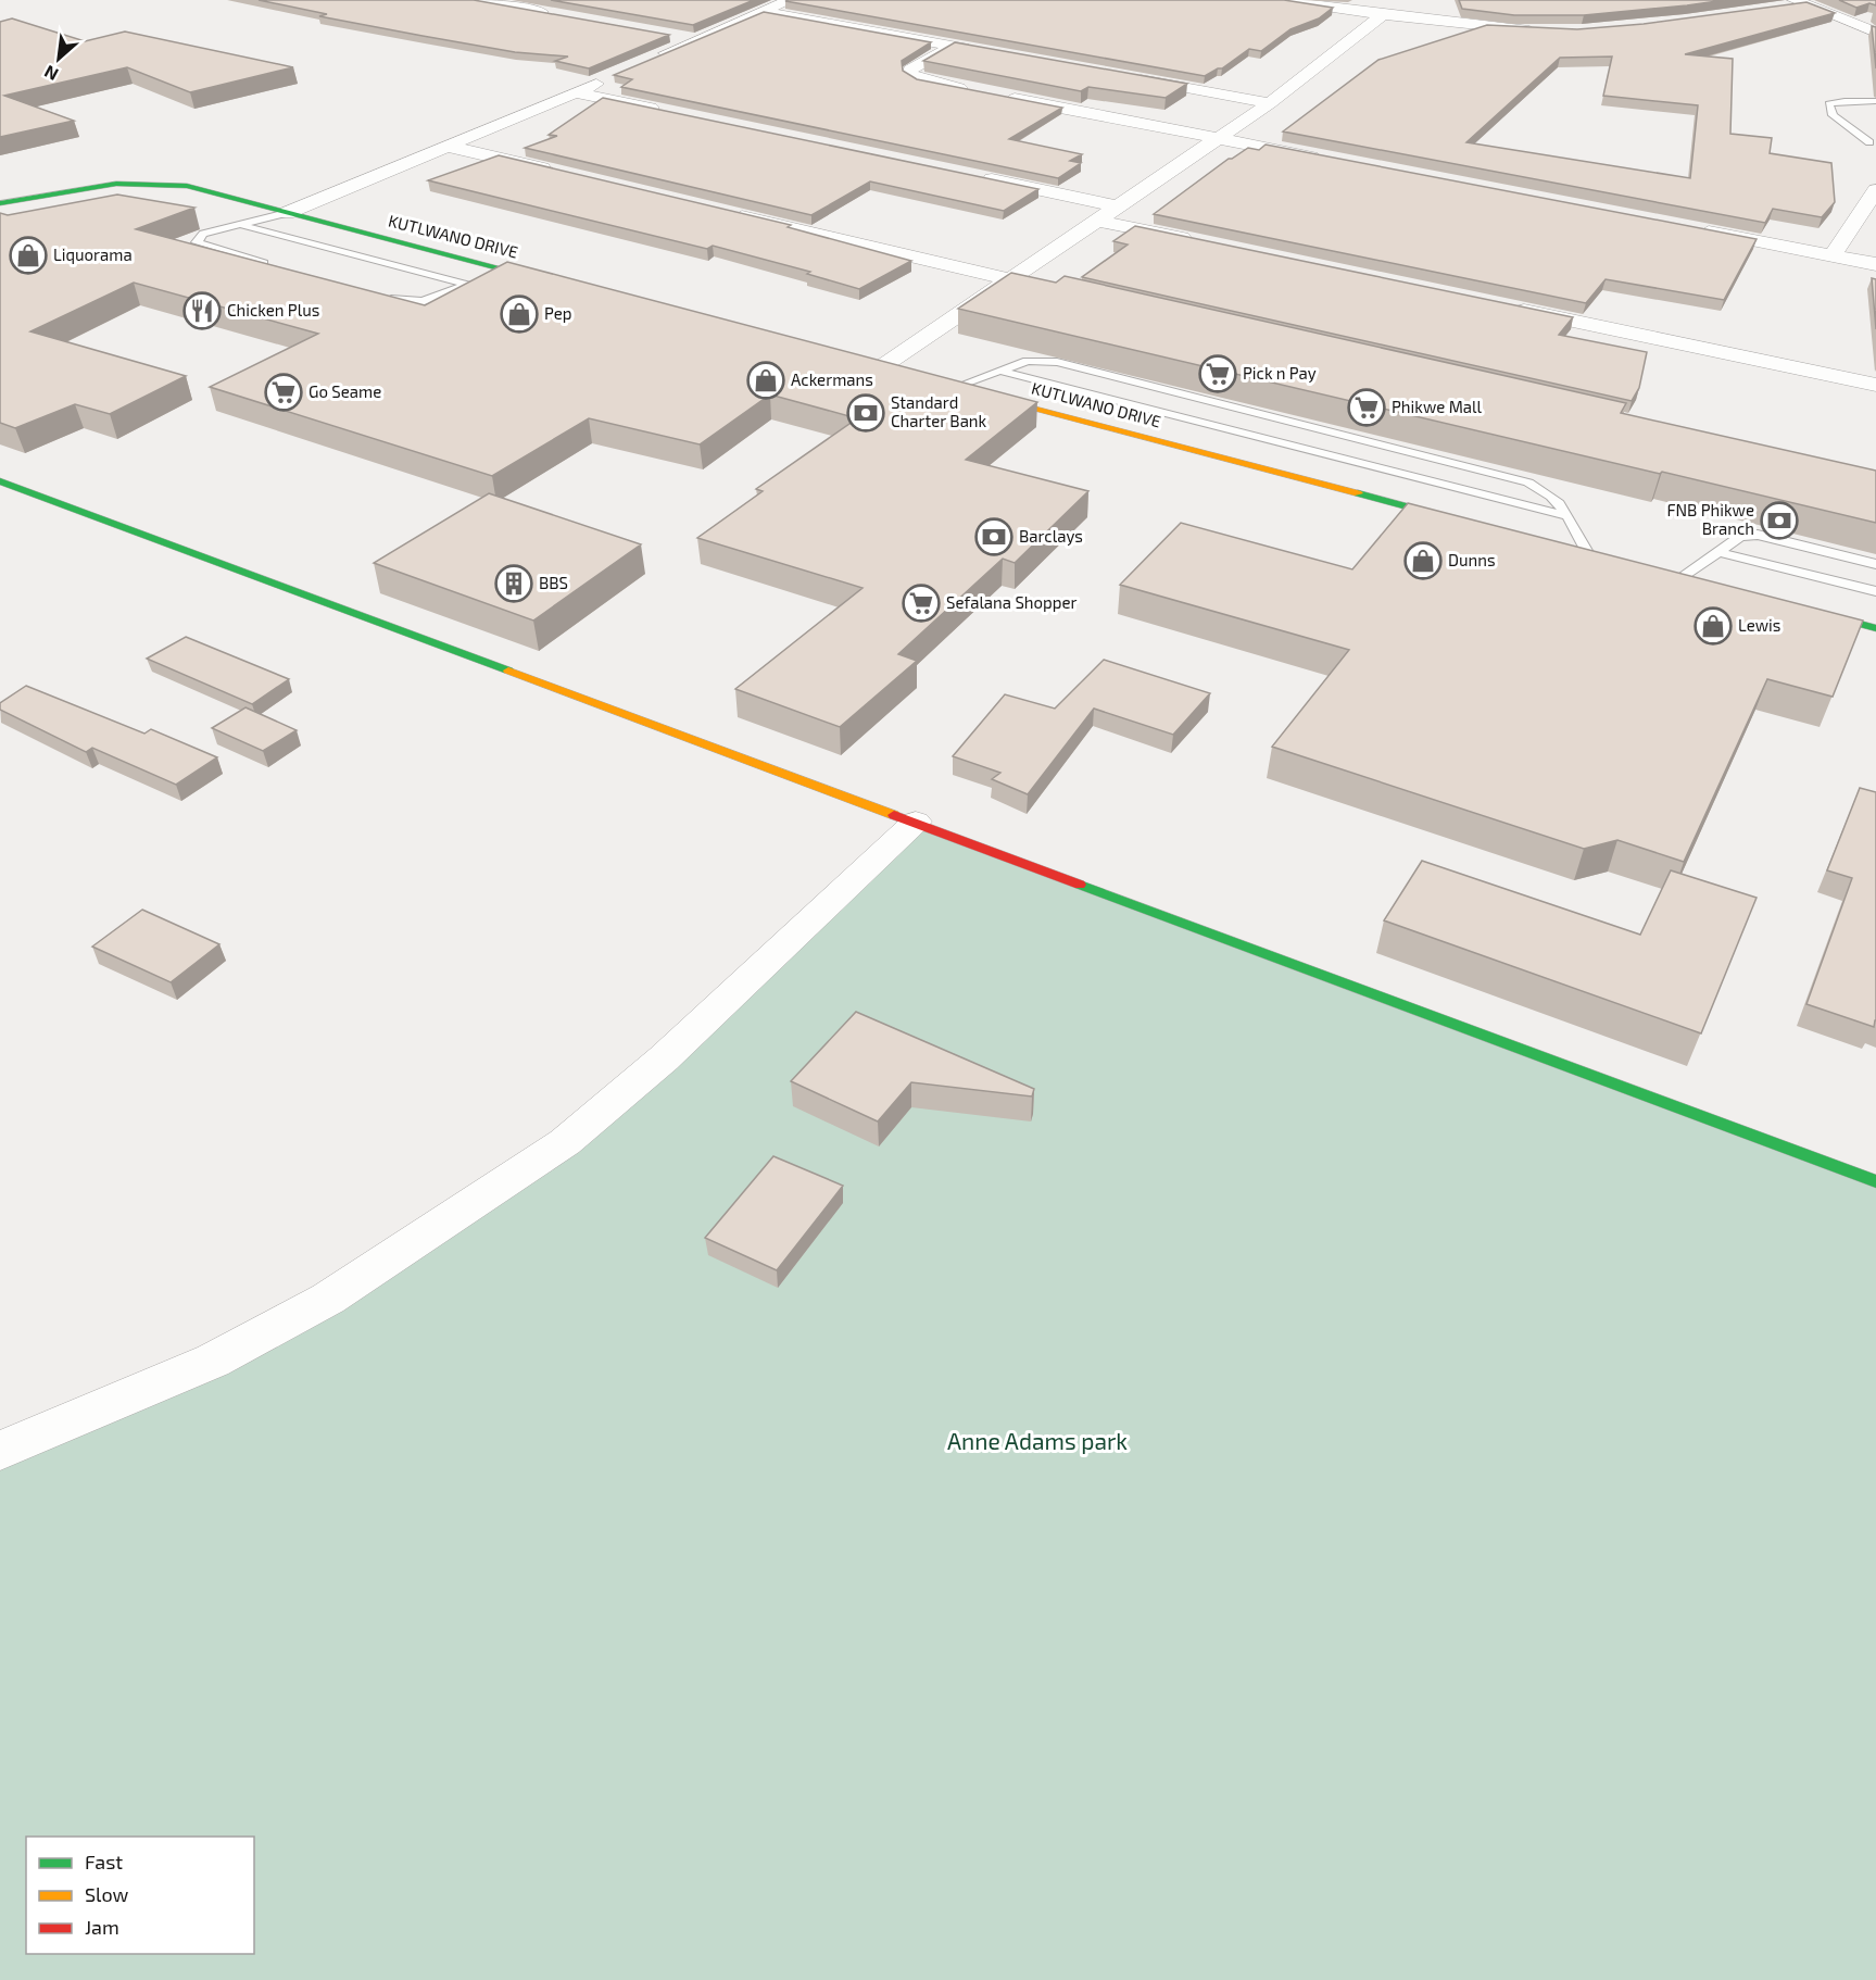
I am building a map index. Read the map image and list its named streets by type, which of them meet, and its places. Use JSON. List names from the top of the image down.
{
  "streets": {
    "street": ["KUTLWANO DRIVE"]
  },
  "parks": ["Anne Adams park"],
  "places": {
    "shop": [
      "Liquorama",
      "Pep",
      "Ackermans",
      "Dunns",
      "Lewis"
    ],
    "restaurant": ["Chicken Plus"],
    "supermarket": [
      "Pick n Pay",
      "Go Seame",
      "Phikwe Mall",
      "Sefalana Shopper"
    ],
    "bank": ["Standard Charter Bank", "FNB Phikwe Branch", "Barclays"],
    "building": ["BBS"]
  },
  "legend": ["Fast", "Slow", "Jam"],
  "north": "bottom left"
}
